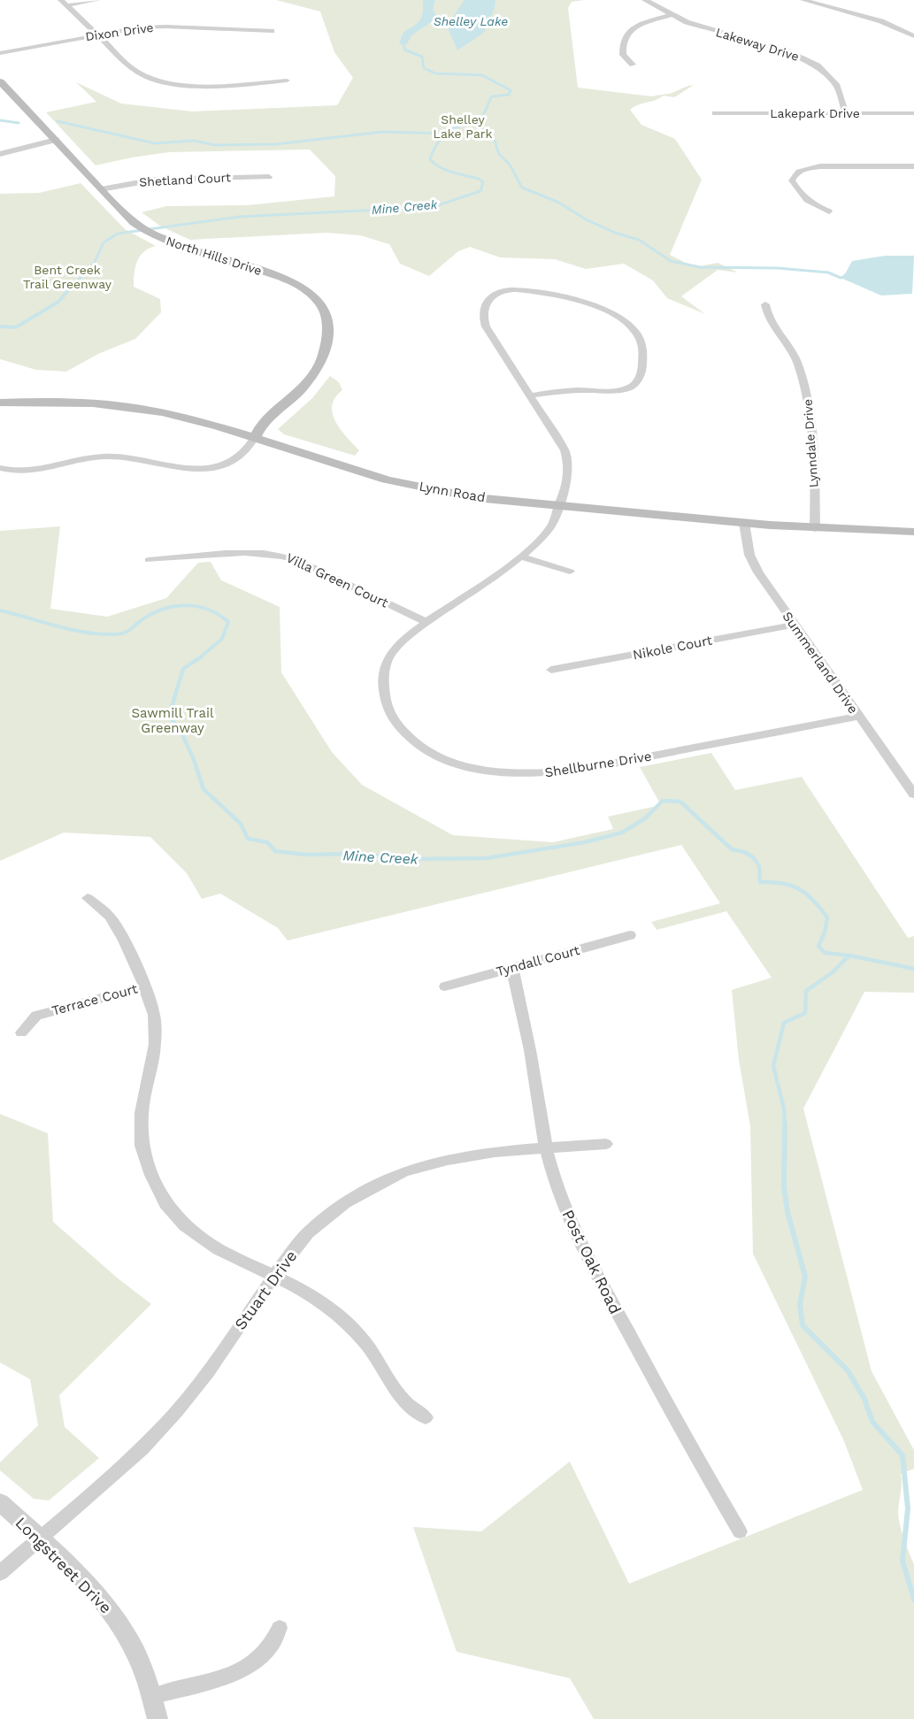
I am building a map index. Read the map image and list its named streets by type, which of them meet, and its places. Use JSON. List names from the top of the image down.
{
  "streets": {
    "main road": ["North Hills Drive", "Lynn Road"],
    "street": [
      "Dixon Drive",
      "Lakeway Drive",
      "Lakepark Drive",
      "Shetland Court",
      "Lynndale Drive",
      "Villa Green Court",
      "Nikole Court",
      "Summerland Drive",
      "Shellburne Drive",
      "Tyndall Court",
      "Terrace Court",
      "Post Oak Road",
      "Stuart Drive",
      "Longstreet Drive"
    ]
  },
  "crossings": [
    ["Lakeway Drive", "Lakepark Drive"],
    ["Shetland Court", "North Hills Drive"],
    ["North Hills Drive", "Lynn Road"],
    ["Lynndale Drive", "Lynn Road"],
    ["Lynn Road", "Summerland Drive"],
    ["Lynn Road", "Shellburne Drive"],
    ["Villa Green Court", "Shellburne Drive"],
    ["Nikole Court", "Summerland Drive"],
    ["Summerland Drive", "Shellburne Drive"],
    ["Tyndall Court", "Post Oak Road"],
    ["Post Oak Road", "Stuart Drive"],
    ["Stuart Drive", "Longstreet Drive"]
  ],
  "water": ["Shelley Lake", "Mine Creek"],
  "parks": ["Shelley Lake Park", "Bent Creek Trail Greenway", "Sawmill Trail Greenway"]
}
